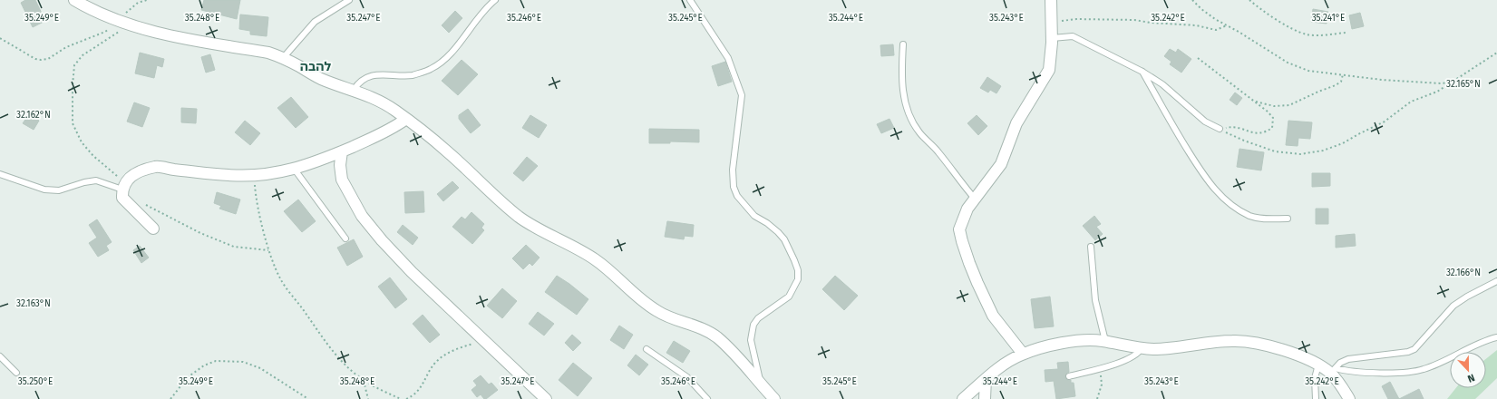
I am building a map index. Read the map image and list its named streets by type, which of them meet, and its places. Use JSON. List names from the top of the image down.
{
  "districts": ["להבה"],
  "north": "bottom",
  "coordinates": [
    "35.249°E",
    "35.248°E",
    "35.247°E",
    "35.246°E",
    "35.245°E",
    "35.244°E",
    "35.243°E",
    "35.242°E",
    "35.241°E",
    "32.165°N",
    "32.162°N",
    "32.166°N",
    "32.163°N",
    "35.250°E"
  ]
}
